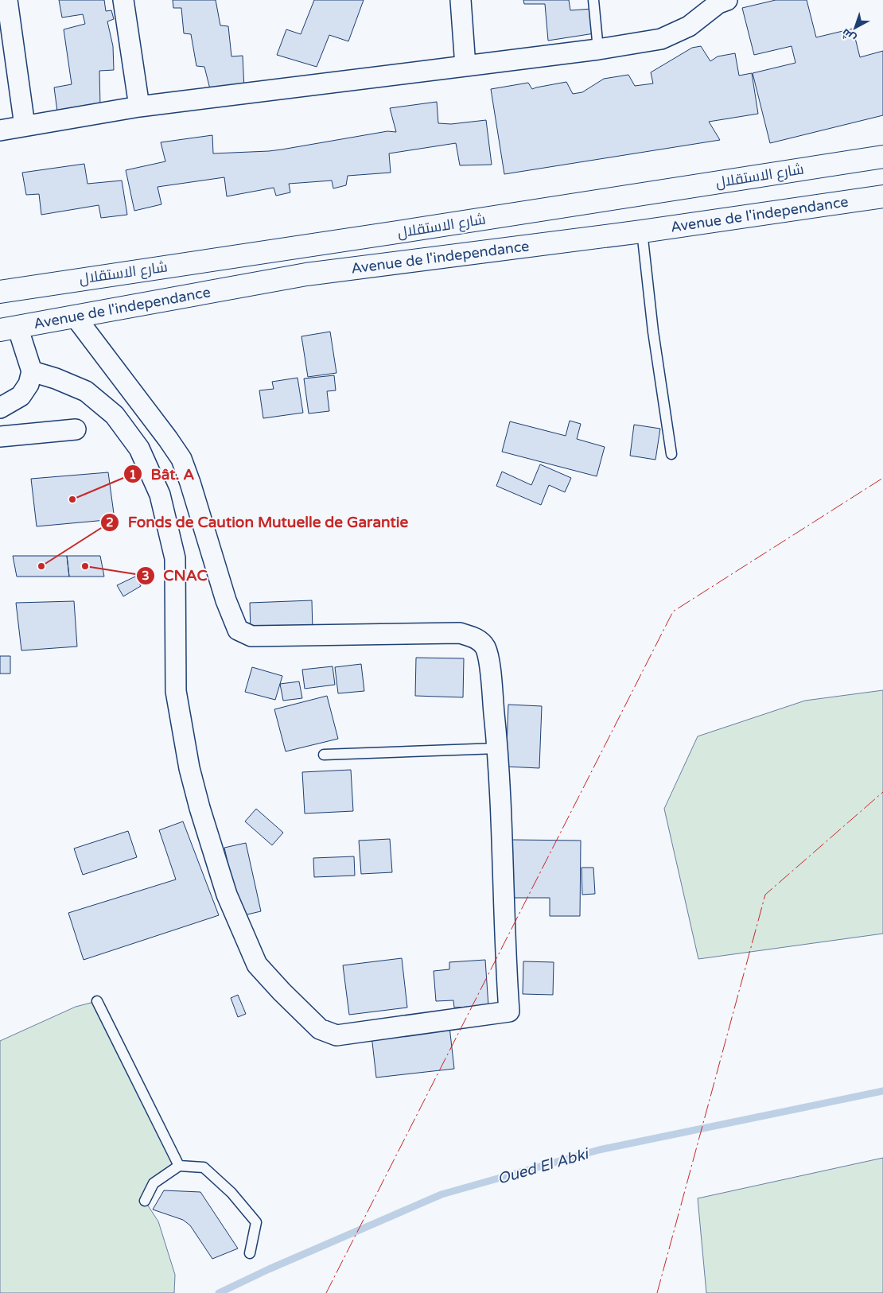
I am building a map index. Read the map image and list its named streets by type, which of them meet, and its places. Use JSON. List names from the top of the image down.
{
  "streets": {
    "main road": ["شارع الاستقلال", "Avenue de l'independance"]
  },
  "water": ["Oued El Abki"],
  "places": ["Bât. A", "Fonds de Caution Mutuelle de Garantie", "CNAC"],
  "north": "bottom left"
}
